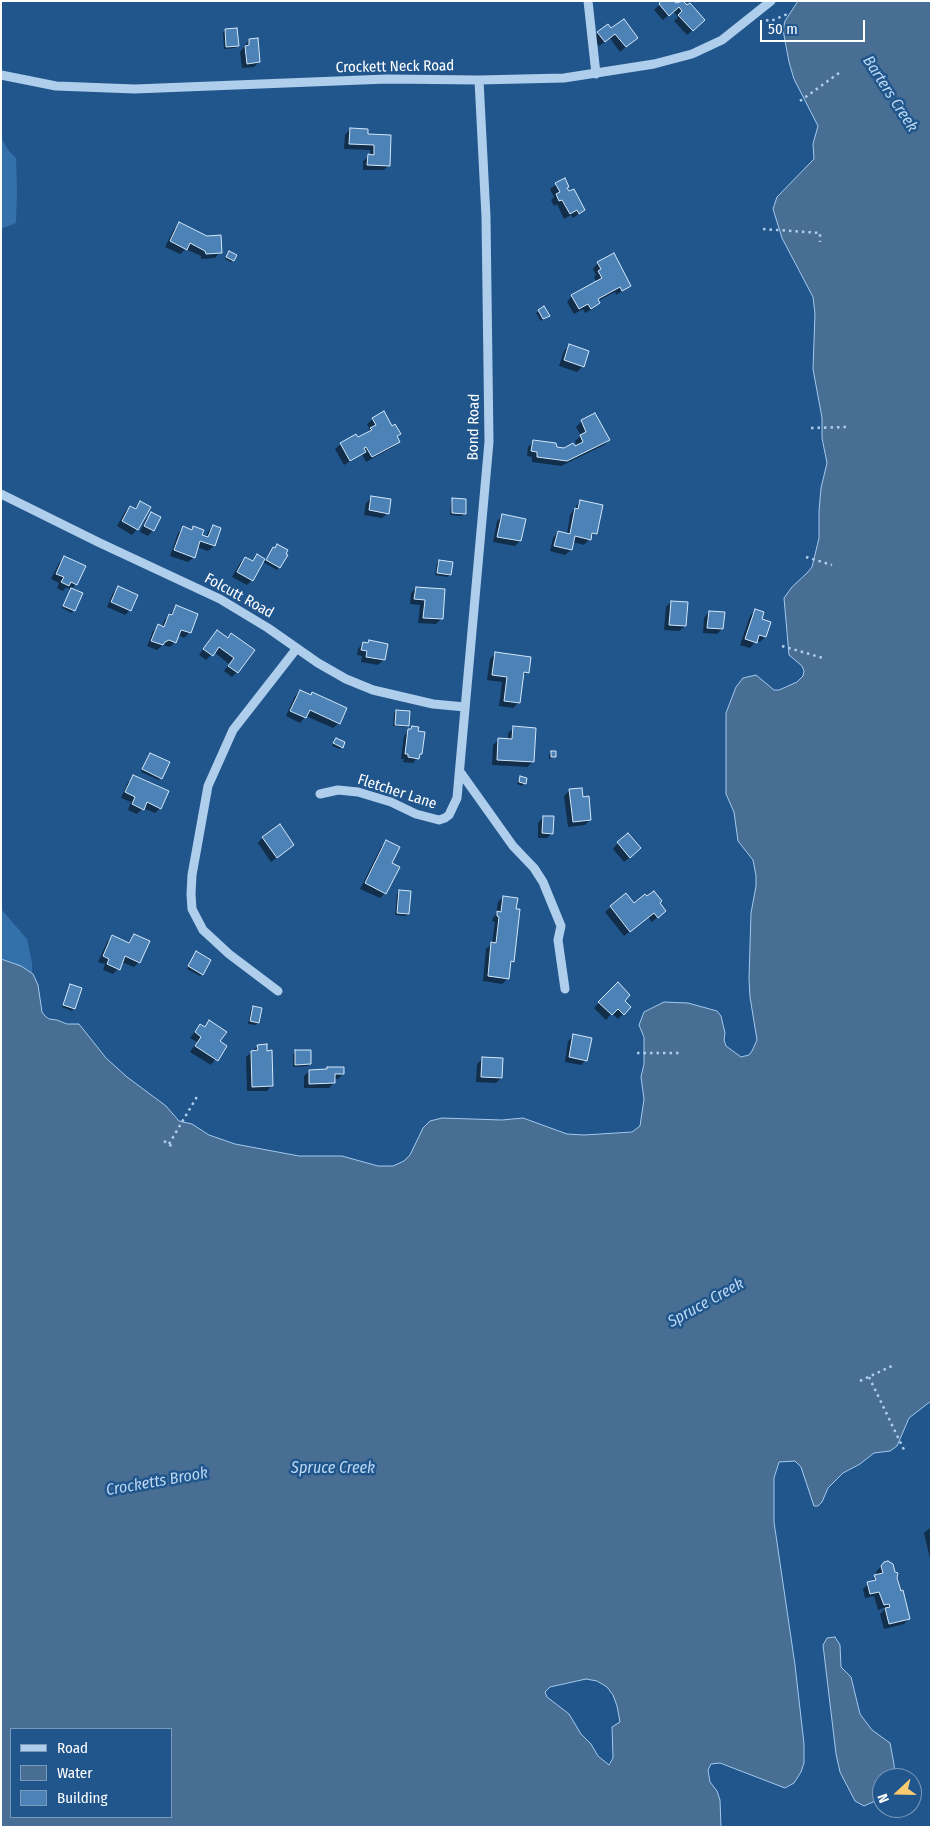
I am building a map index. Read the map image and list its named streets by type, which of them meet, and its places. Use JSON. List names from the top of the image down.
{
  "streets": {
    "street": [
      "Crockett Neck Road",
      "Bond Road",
      "Folcutt Road",
      "Fletcher Lane"
    ]
  },
  "crossings": [
    ["Crockett Neck Road", "Bond Road"],
    ["Bond Road", "Folcutt Road"],
    ["Bond Road", "Fletcher Lane"]
  ],
  "water": ["Barters Creek", "Spruce Creek", "Crocketts Brook"],
  "legend": ["Road", "Water", "Building"],
  "scale_bar": "50 m",
  "north": "left"
}
